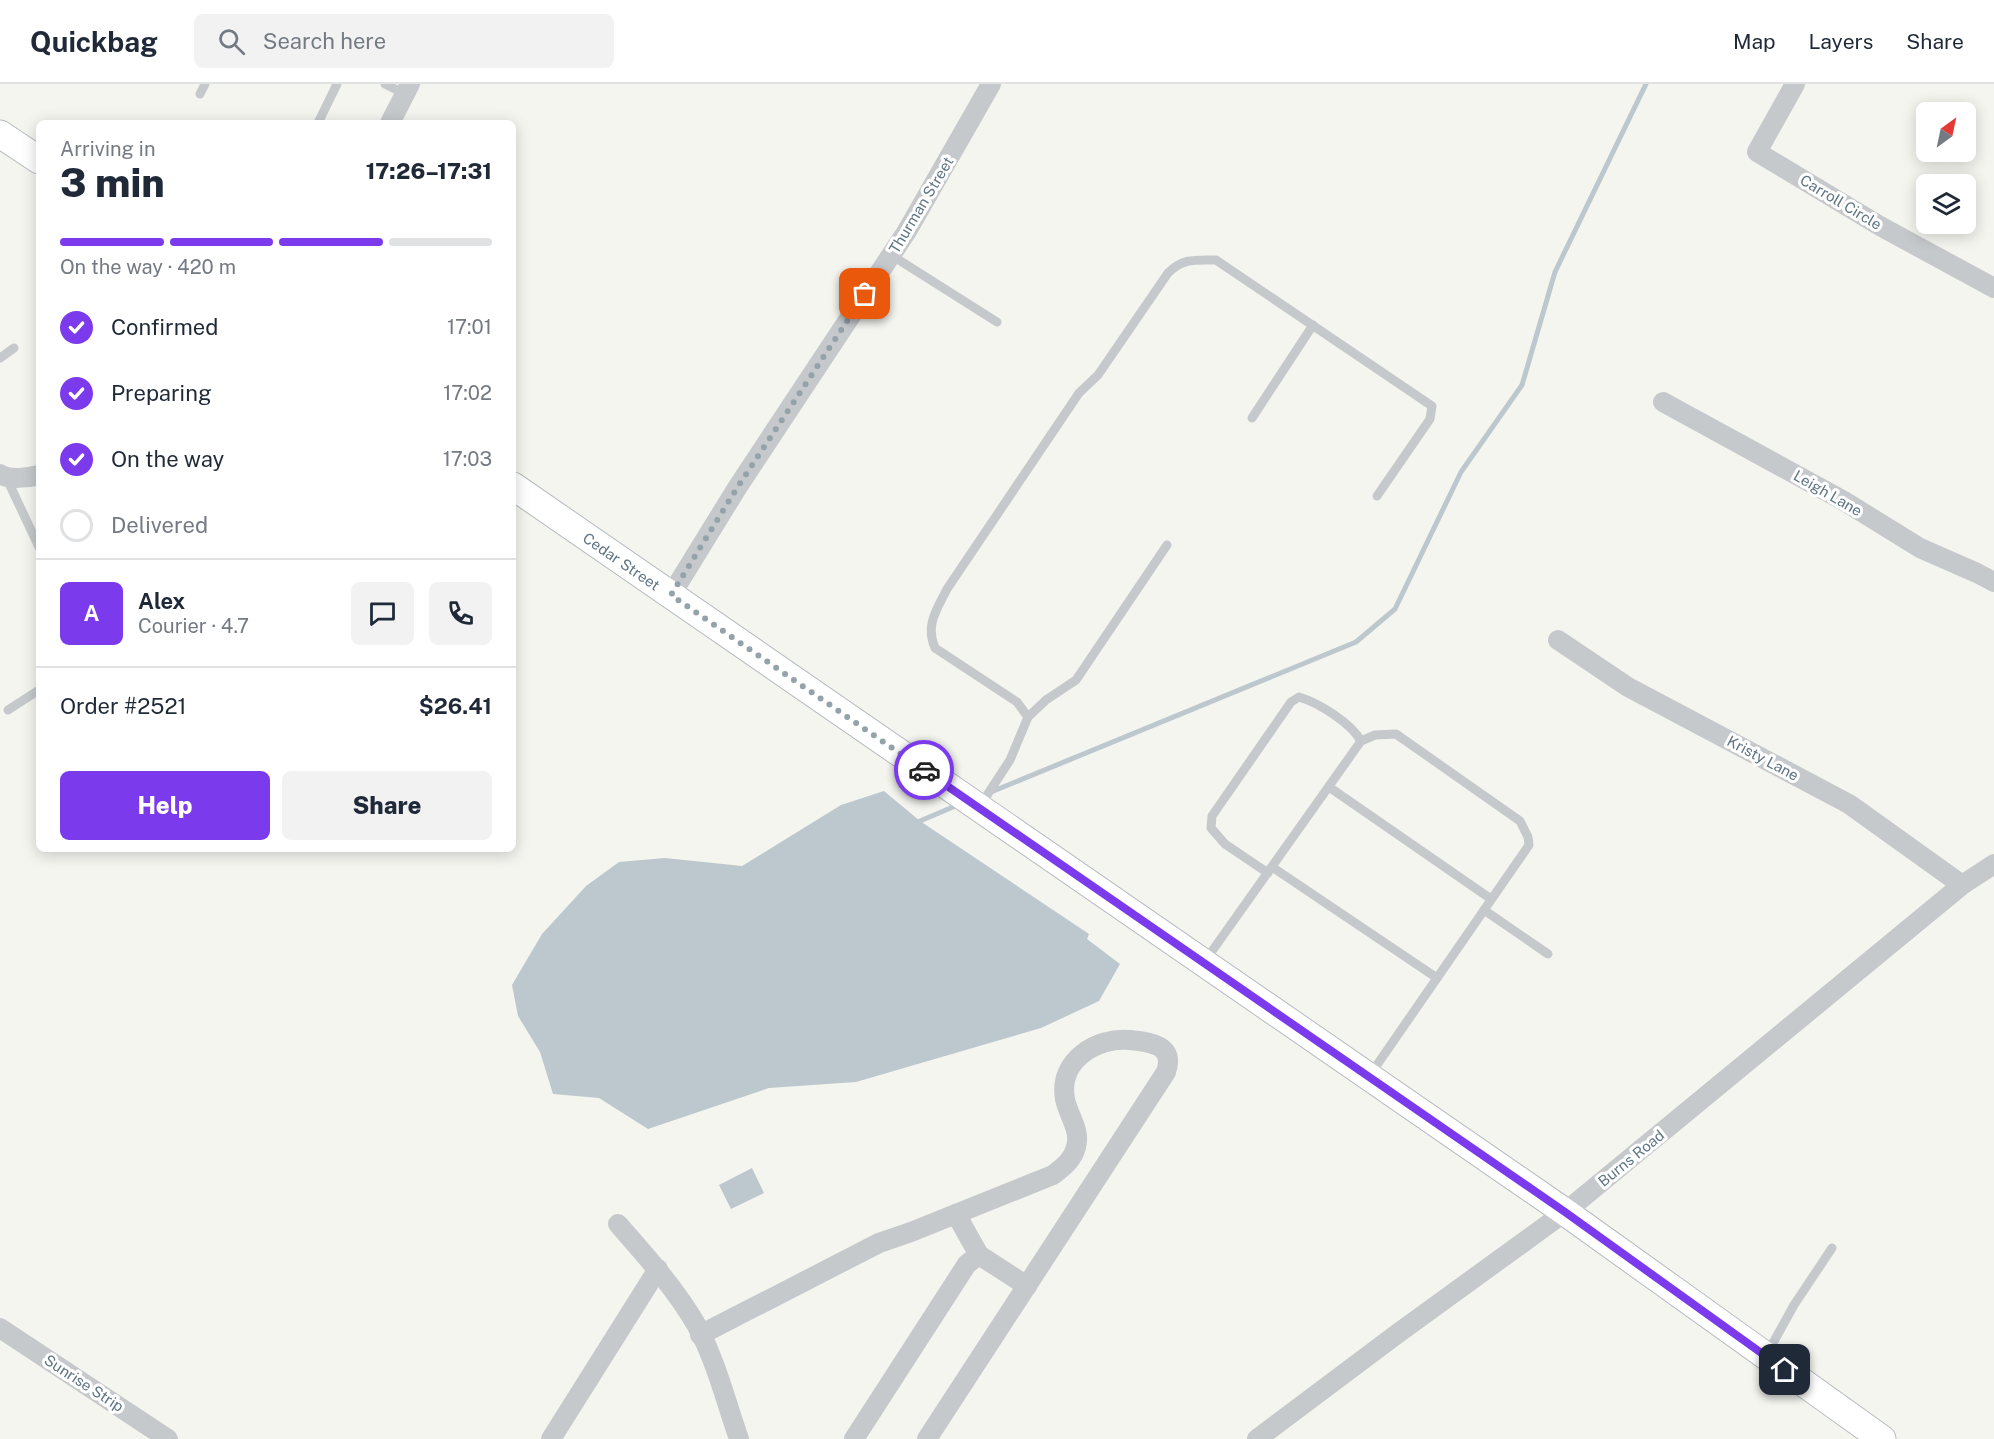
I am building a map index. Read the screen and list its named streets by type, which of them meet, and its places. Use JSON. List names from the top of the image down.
{
  "streets": {
    "street": [
      "Carroll Circle",
      "Thurman Street",
      "Leigh Lane",
      "Cedar Street",
      "Kristy Lane",
      "Burns Road",
      "Sunrise Strip"
    ]
  },
  "crossings": [
    ["Thurman Street", "Cedar Street"],
    ["Cedar Street", "Burns Road"],
    ["Kristy Lane", "Burns Road"]
  ],
  "north": "top right",
  "page": {
    "header": "Quickbag",
    "search": "Search here",
    "nav": ["Map", "Layers", "Share"],
    "heading": ["3 min", "Arriving in", "17:26–17:31"],
    "panel": [
      "Alex",
      "Courier · 4.7",
      "Order #2521",
      "$26.41"
    ],
    "bar": "On the way · 420 m",
    "list": [
      ["Confirmed", "17:01"],
      ["Preparing", "17:02"],
      ["On the way", "17:03"],
      "Delivered"
    ],
    "round": "A",
    "buttons": ["Help", "Share"]
  }
}
